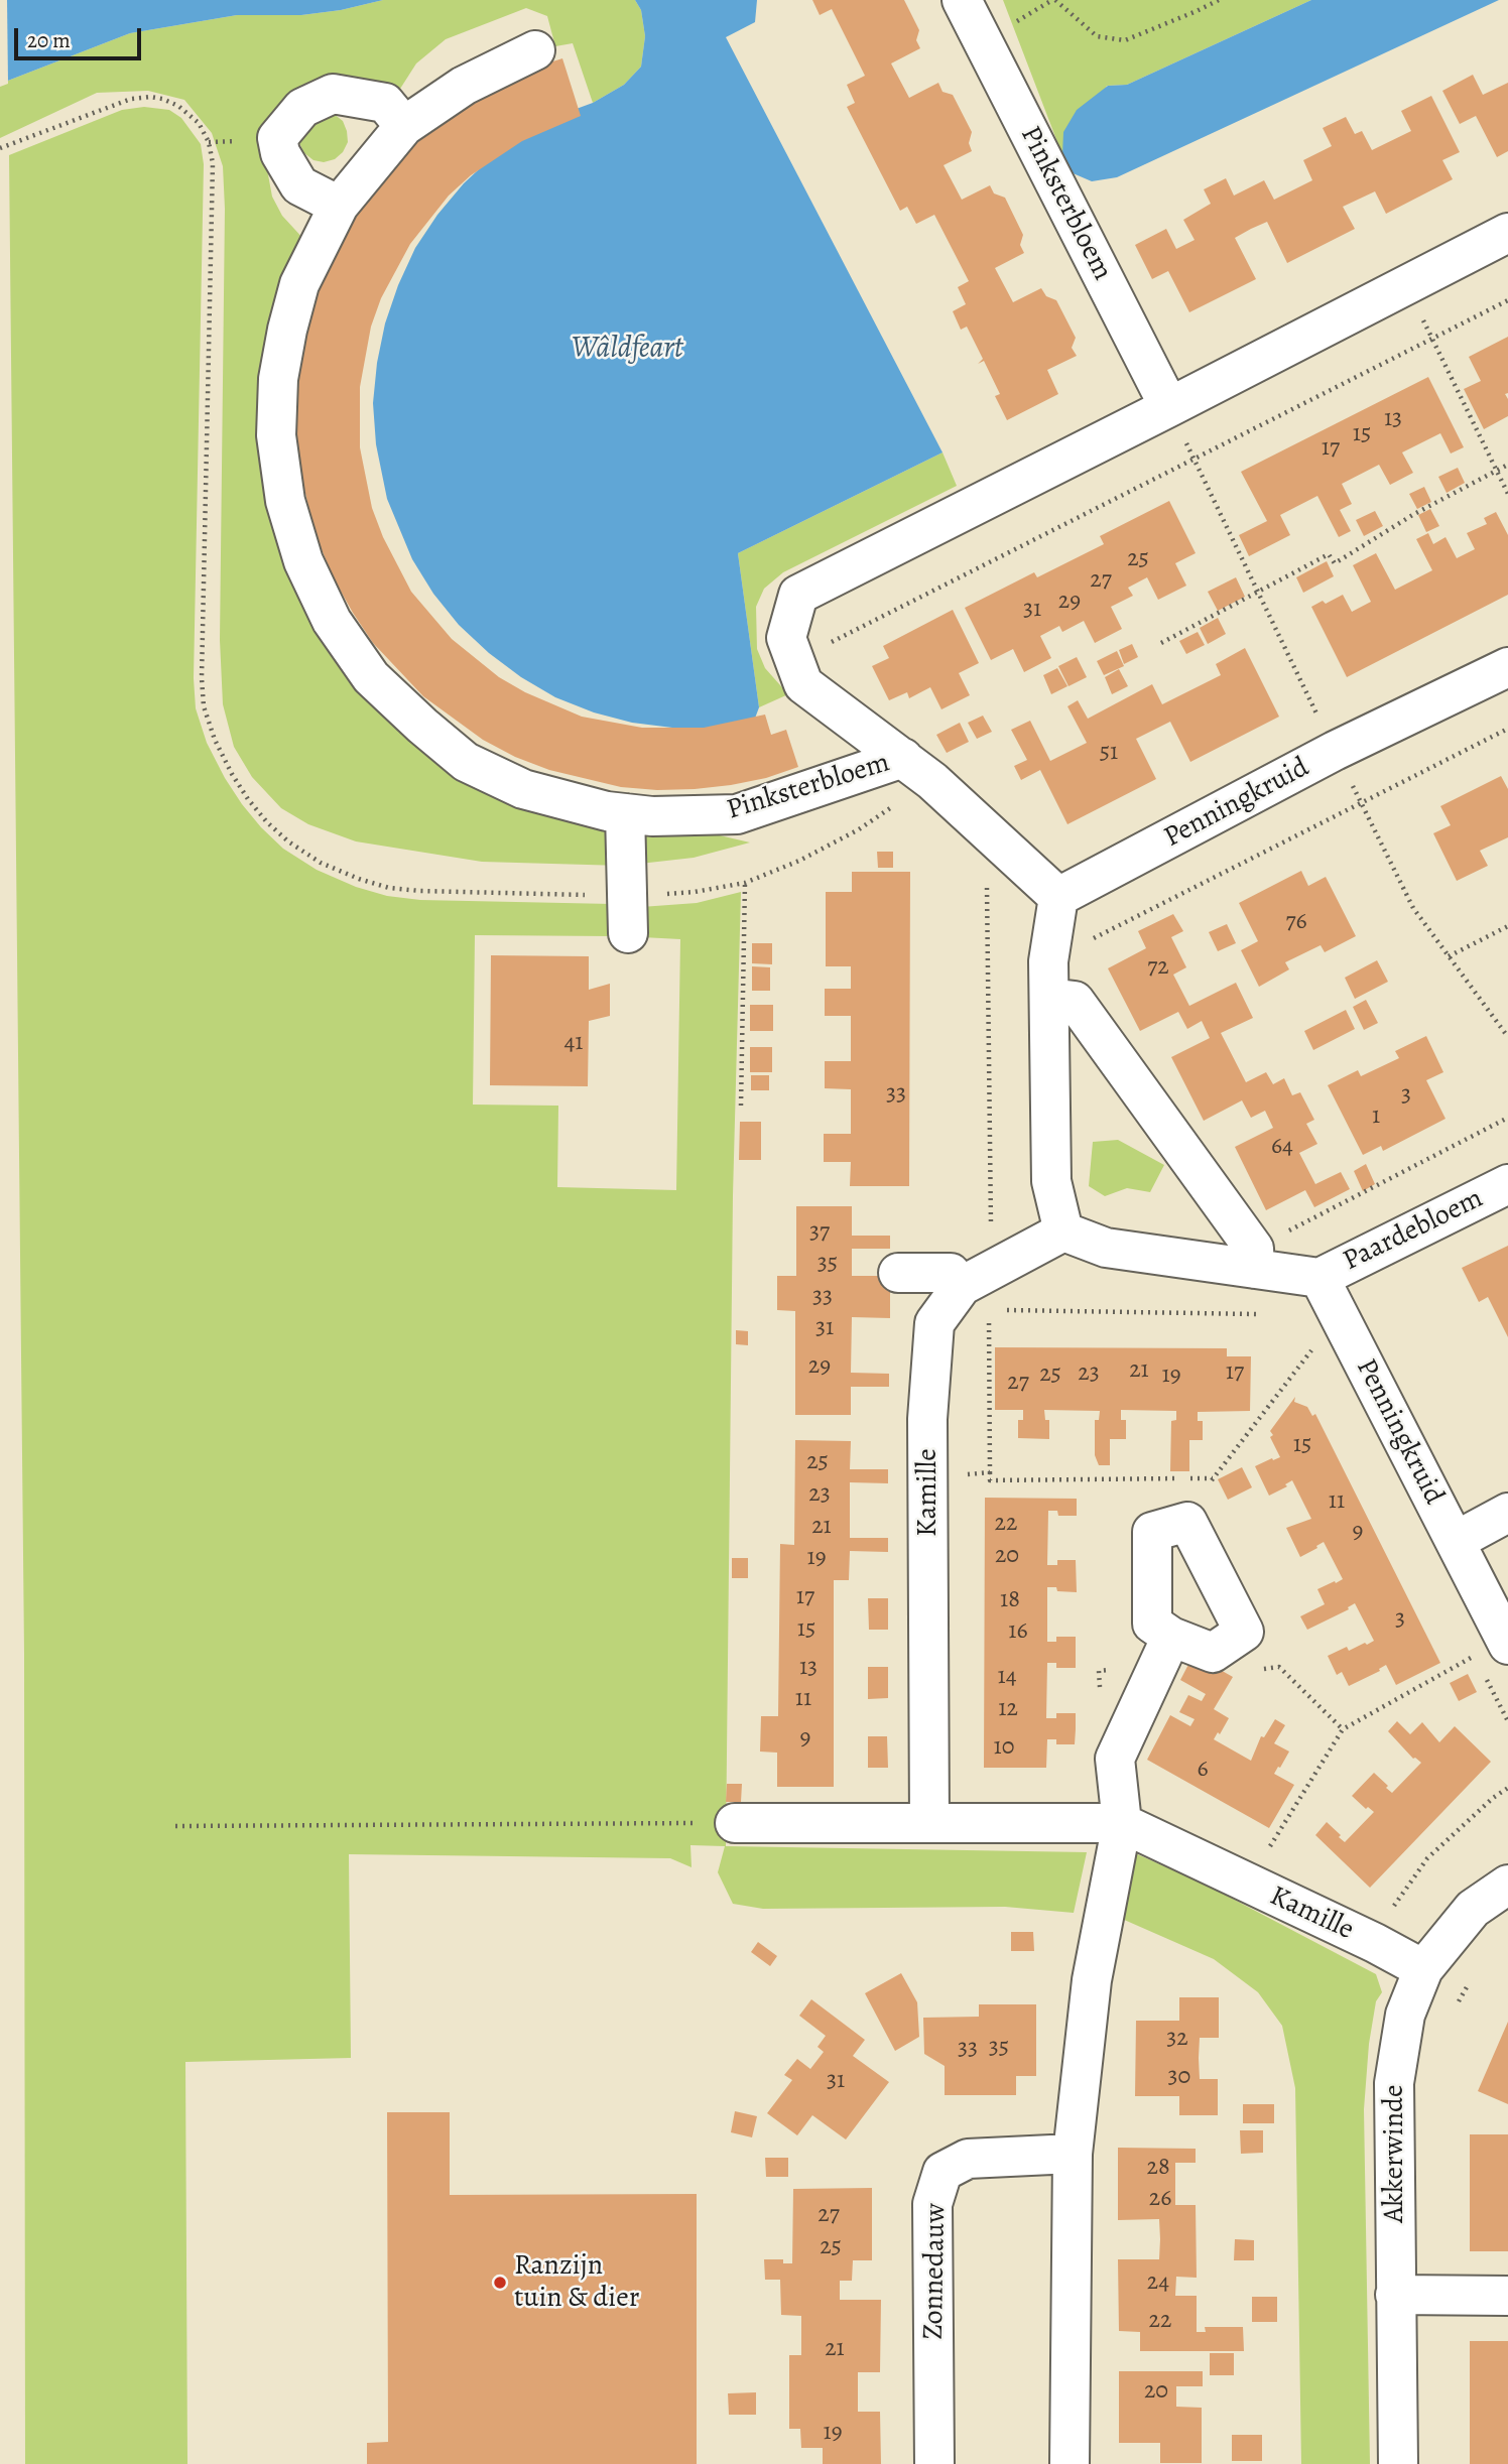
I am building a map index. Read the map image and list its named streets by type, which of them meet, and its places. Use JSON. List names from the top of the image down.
{
  "streets": {
    "street": [
      "Pinksterbloem",
      "Penningkruid",
      "Paardebloem",
      "Kamille",
      "Akkerwinde",
      "Zonnedauw"
    ]
  },
  "crossings": [
    ["Pinksterbloem", "Penningkruid"],
    ["Penningkruid", "Paardebloem"],
    ["Kamille", "Akkerwinde"]
  ],
  "water": ["Wâldfeart"],
  "places": ["Ranzijn tuin & dier"],
  "house_numbers": [
    "13",
    "15",
    "17",
    "25",
    "27",
    "29",
    "31",
    "51",
    "76",
    "72",
    "41",
    "33",
    "3",
    "1",
    "64",
    "37",
    "35",
    "33",
    "31",
    "29",
    "21",
    "17",
    "23",
    "25",
    "19",
    "27",
    "15",
    "25",
    "23",
    "11",
    "22",
    "21",
    "9",
    "20",
    "19",
    "17",
    "18",
    "3",
    "15",
    "16",
    "13",
    "14",
    "11",
    "12",
    "9",
    "10",
    "6",
    "32",
    "35",
    "33",
    "30",
    "31",
    "28",
    "26",
    "27",
    "25",
    "24",
    "22",
    "21",
    "20",
    "19"
  ],
  "scale_bar": "20 m"
}
